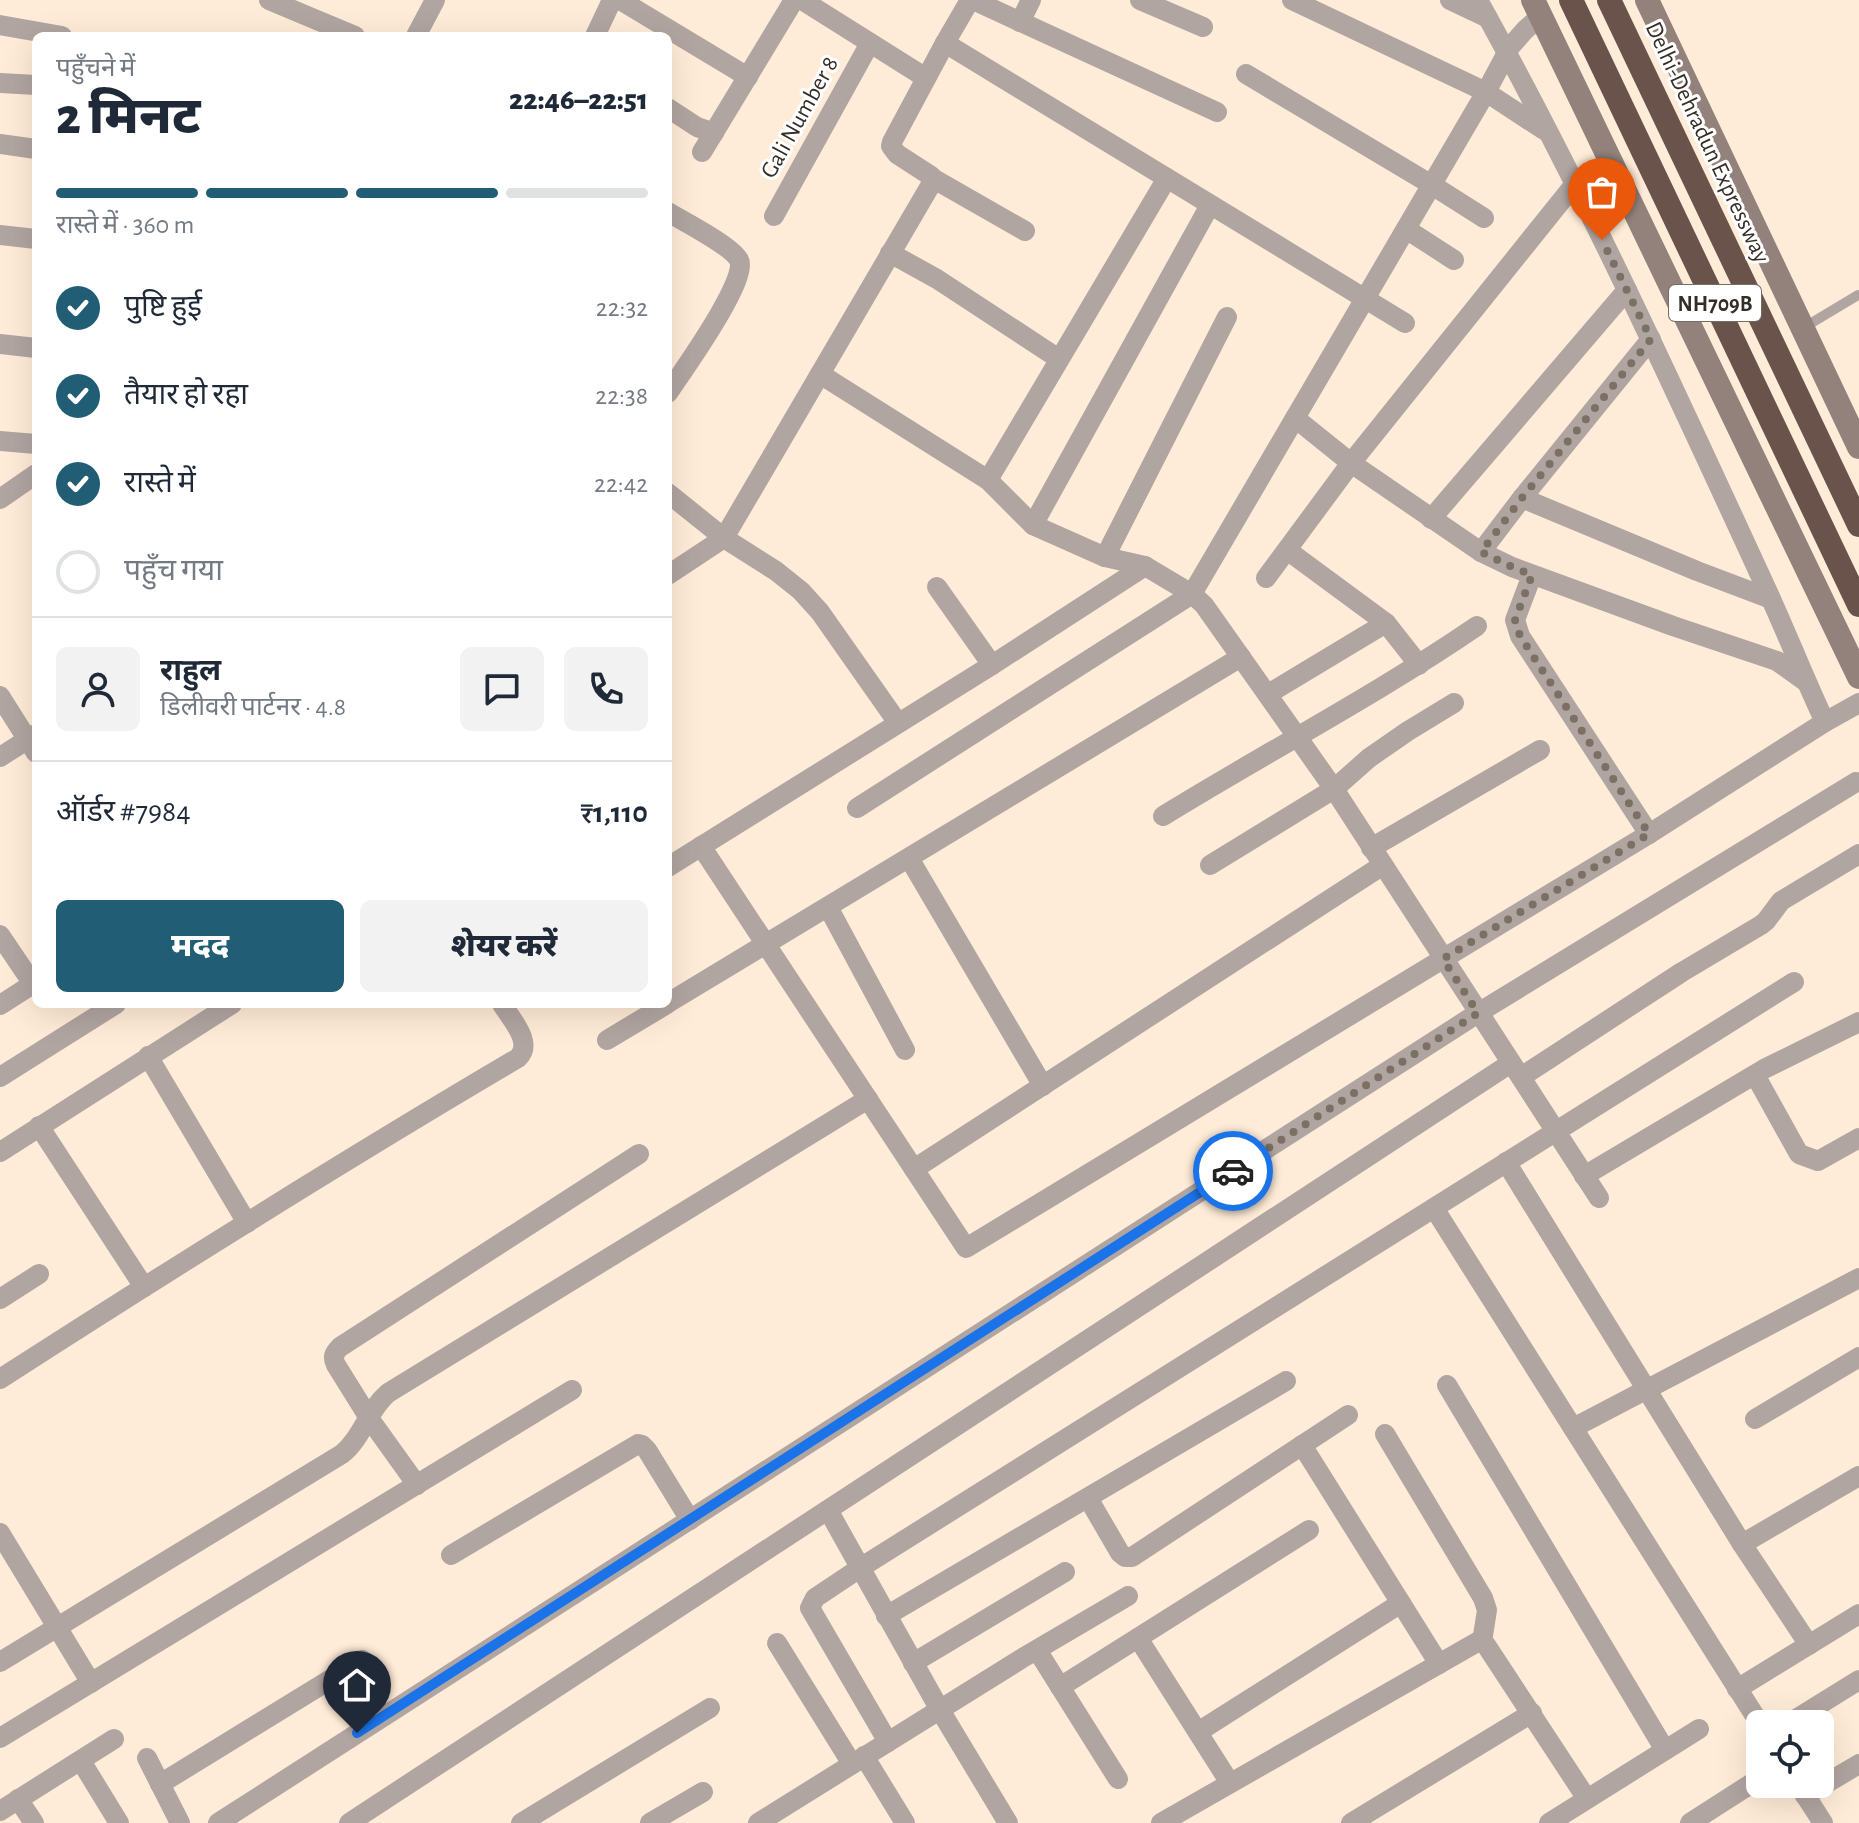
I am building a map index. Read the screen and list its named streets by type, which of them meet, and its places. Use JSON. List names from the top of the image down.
{
  "streets": {
    "highway": ["Delhi-Dehradun Expressway", "NH709B"],
    "street": ["Gali Number 8"]
  },
  "page": {
    "heading": ["2 मिनट", "पहुँचने में", "22:46–22:51"],
    "panel": [
      "राहुल",
      "डिलीवरी पार्टनर · 4.8",
      "ऑर्डर #7984",
      "₹1,110"
    ],
    "bar": "रास्ते में · 360 m",
    "list": [
      ["पुष्टि हुई", "22:32"],
      ["तैयार हो रहा", "22:38"],
      ["रास्ते में", "22:42"],
      "पहुँच गया"
    ],
    "buttons": ["मदद", "शेयर करें"]
  }
}
